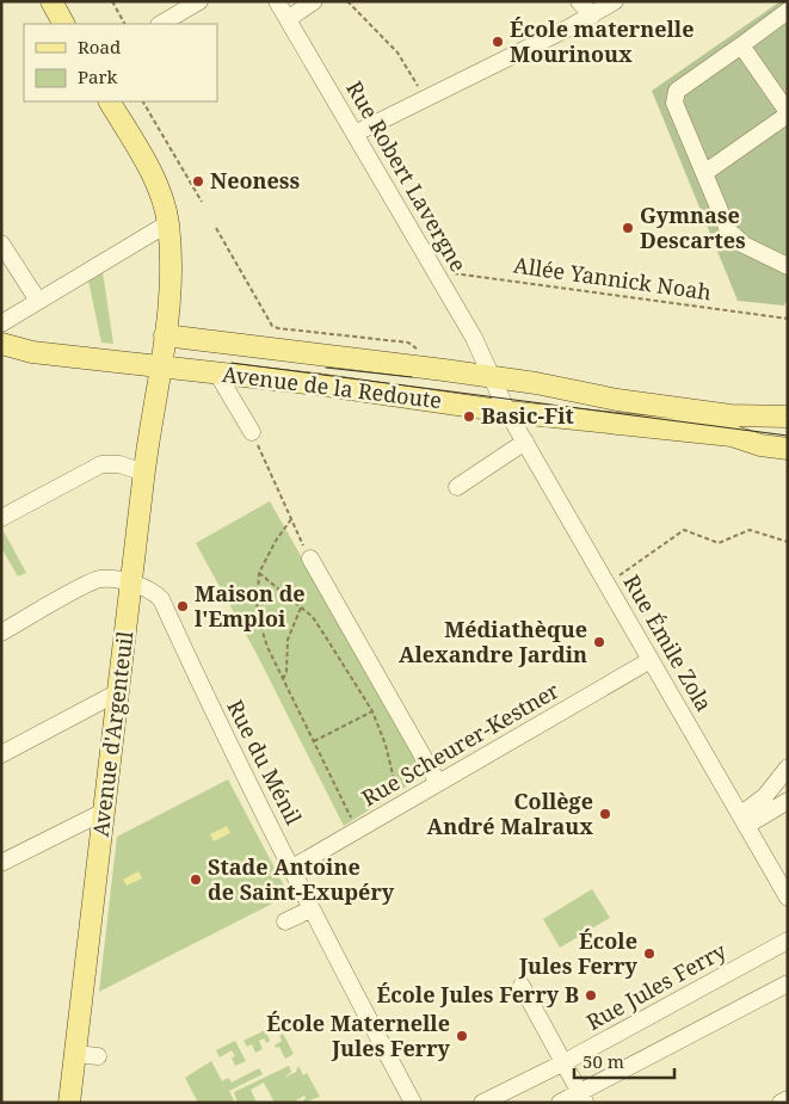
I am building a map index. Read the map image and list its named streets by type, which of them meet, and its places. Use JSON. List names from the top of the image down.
{
  "streets": {
    "main road": ["Avenue de la Redoute", "Avenue d'Argenteuil"],
    "street": [
      "Rue Robert Lavergne",
      "Rue Émile Zola",
      "Rue Scheurer-Kestner",
      "Rue du Ménil",
      "Rue Jules Ferry"
    ],
    "path": ["Allée Yannick Noah"]
  },
  "crossings": [
    ["Rue Robert Lavergne", "Allée Yannick Noah"],
    ["Rue Robert Lavergne", "Avenue de la Redoute"],
    ["Rue Robert Lavergne", "Rue Émile Zola"],
    ["Avenue de la Redoute", "Rue Émile Zola"],
    ["Avenue de la Redoute", "Avenue d'Argenteuil"],
    ["Rue Émile Zola", "Rue Scheurer-Kestner"],
    ["Avenue d'Argenteuil", "Rue du Ménil"],
    ["Rue Scheurer-Kestner", "Rue du Ménil"]
  ],
  "places": [
    "École maternelle Mourinoux",
    "Neoness",
    "Gymnase Descartes",
    "Basic-Fit",
    "Maison de l'Emploi",
    "Médiathèque Alexandre Jardin",
    "Collège André Malraux",
    "Stade Antoine de Saint-Exupéry",
    "École Jules Ferry",
    "École Jules Ferry B",
    "École Maternelle Jules Ferry"
  ],
  "legend": ["Road", "Park"],
  "scale_bar": "50 m"
}
